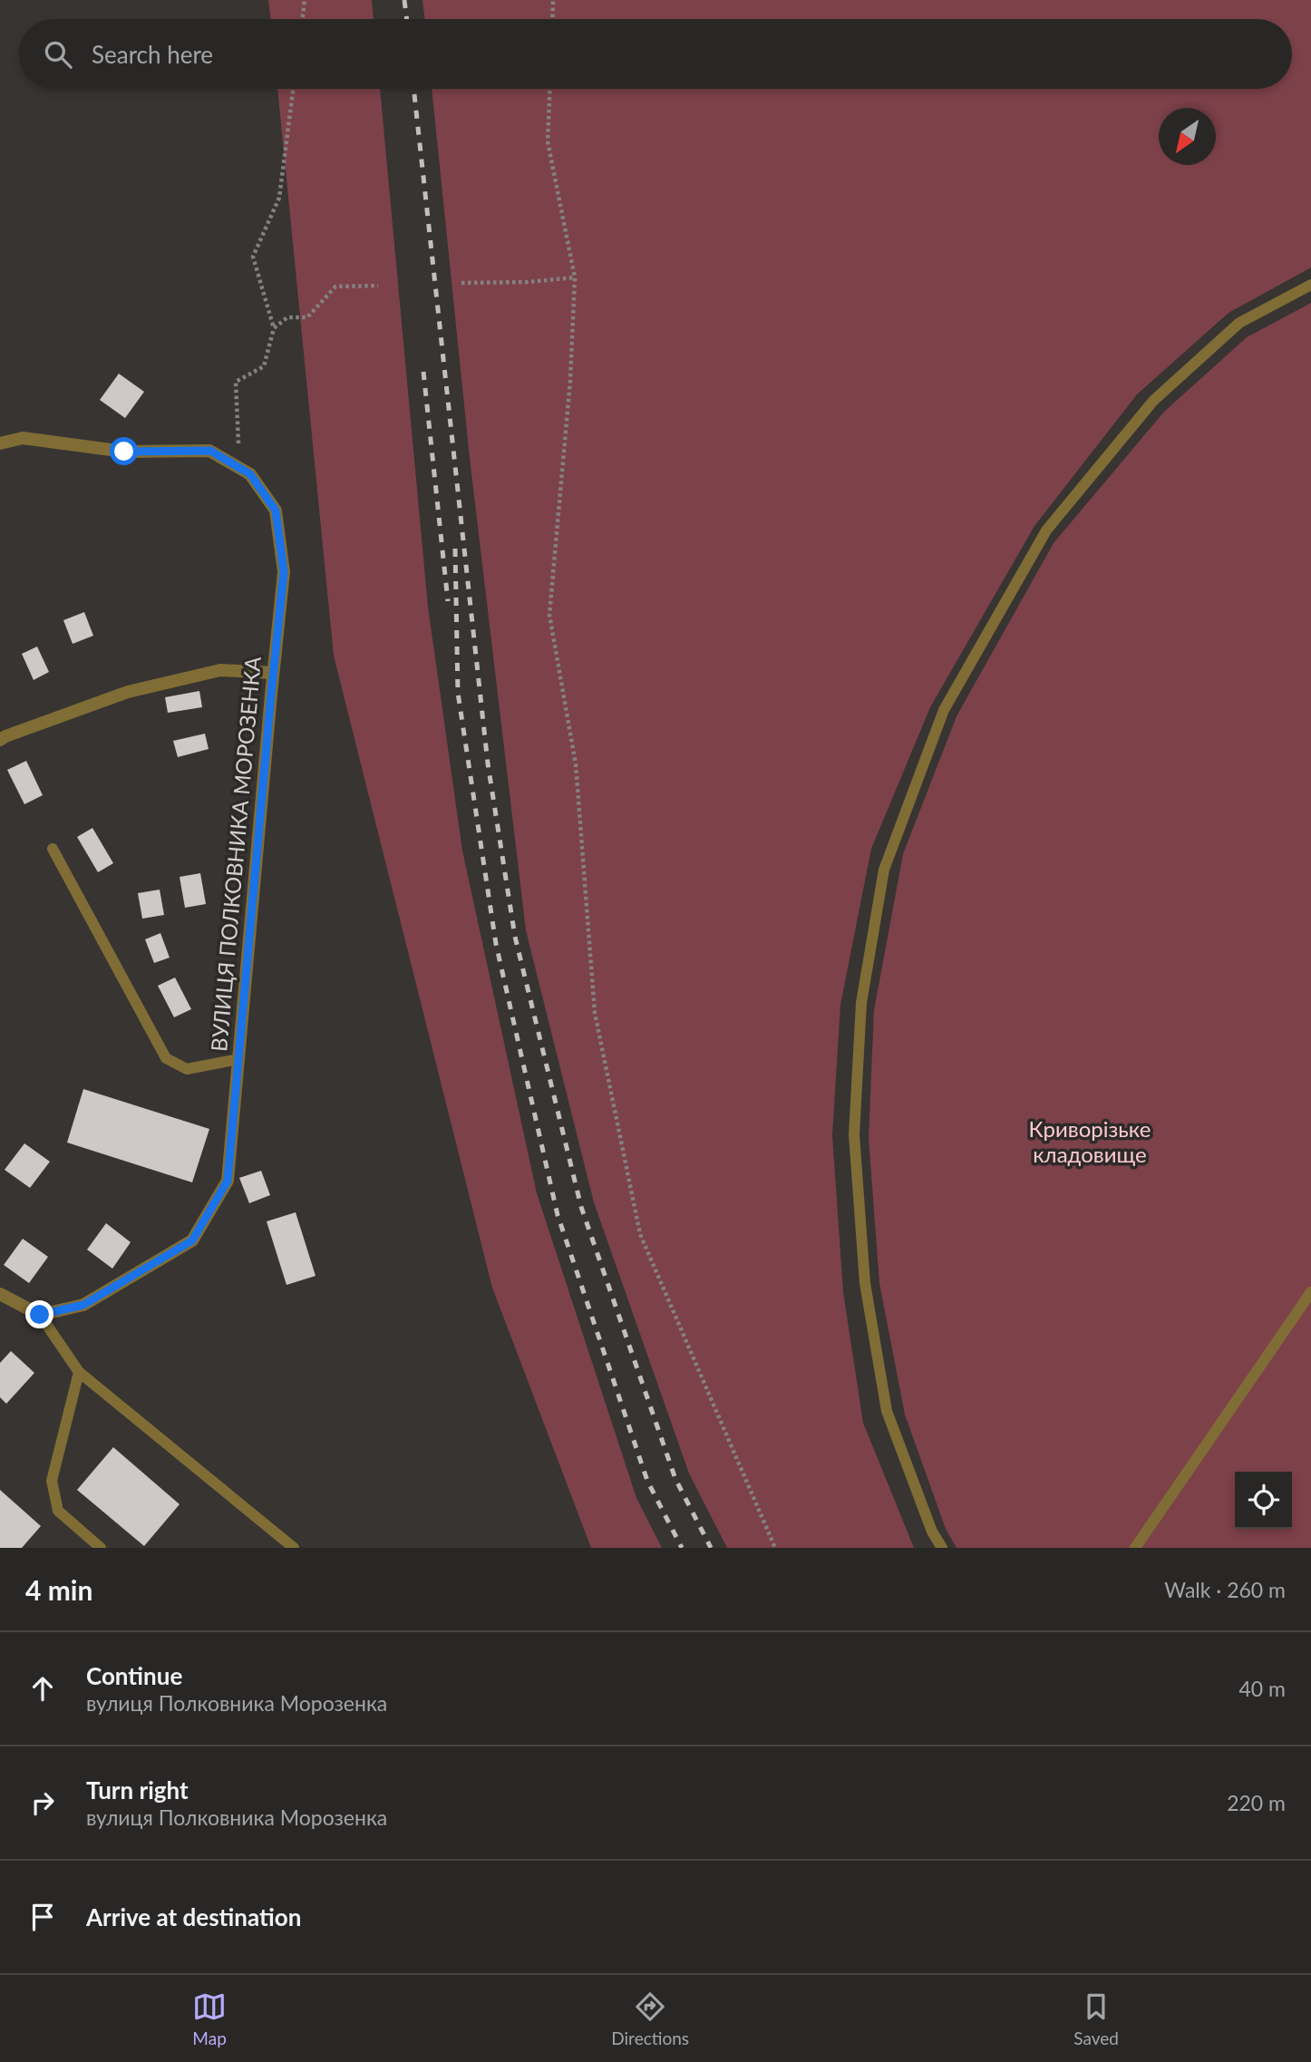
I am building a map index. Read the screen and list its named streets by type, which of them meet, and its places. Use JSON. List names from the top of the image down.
{
  "streets": {
    "street": ["ВУЛИЦЯ ПОЛКОВНИКА МОРОЗЕНКА"]
  },
  "parks": ["Криворізьке кладовище"],
  "north": "bottom left",
  "page": {
    "search": "Search here",
    "heading": ["4 min", "Walk · 260 m"],
    "list": [
      ["Continue", "вулиця Полковника Морозенка", "40 m"],
      ["Turn right", "вулиця Полковника Морозенка", "220 m"],
      "Arrive at destination"
    ],
    "nav": ["Map", "Directions", "Saved"]
  }
}
